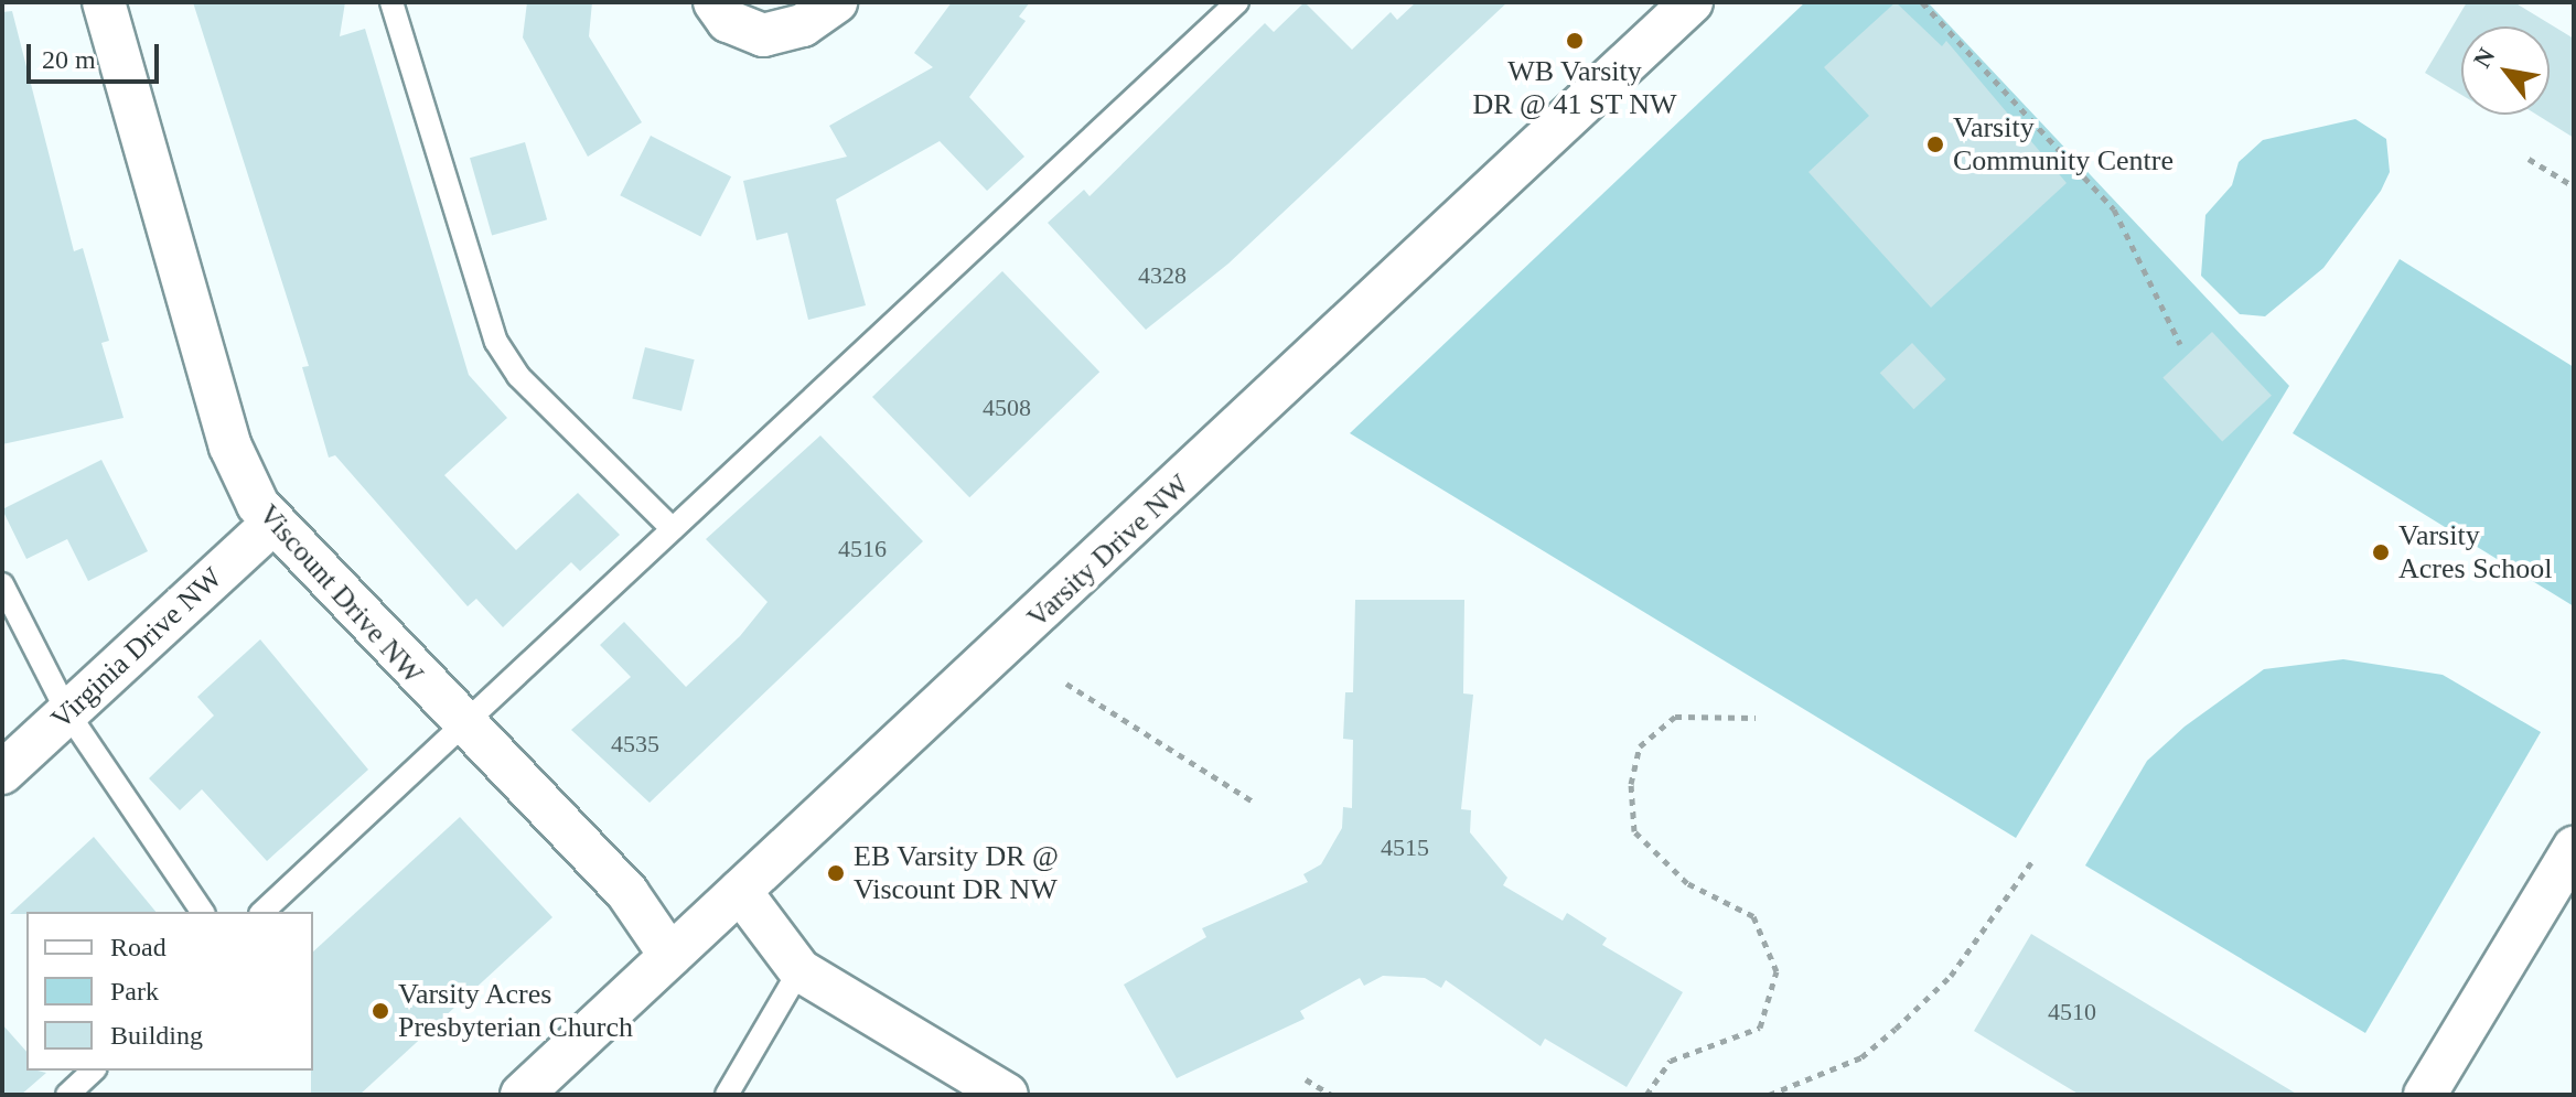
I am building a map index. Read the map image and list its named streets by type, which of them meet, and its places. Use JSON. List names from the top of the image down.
{
  "streets": {
    "street": ["Varsity Drive NW", "Viscount Drive NW", "Virginia Drive NW"]
  },
  "crossings": [
    ["Varsity Drive NW", "Viscount Drive NW"],
    ["Viscount Drive NW", "Virginia Drive NW"]
  ],
  "places": [
    "WB Varsity DR @ 41 ST NW",
    "Varsity Community Centre",
    "Varsity Acres School",
    "EB Varsity DR @ Viscount DR NW",
    "Varsity Acres Presbyterian Church"
  ],
  "house_numbers": [
    "4328",
    "4508",
    "4516",
    "4535",
    "4515",
    "4510"
  ],
  "legend": ["Road", "Park", "Building"],
  "scale_bar": "20 m",
  "north": "top left"
}
